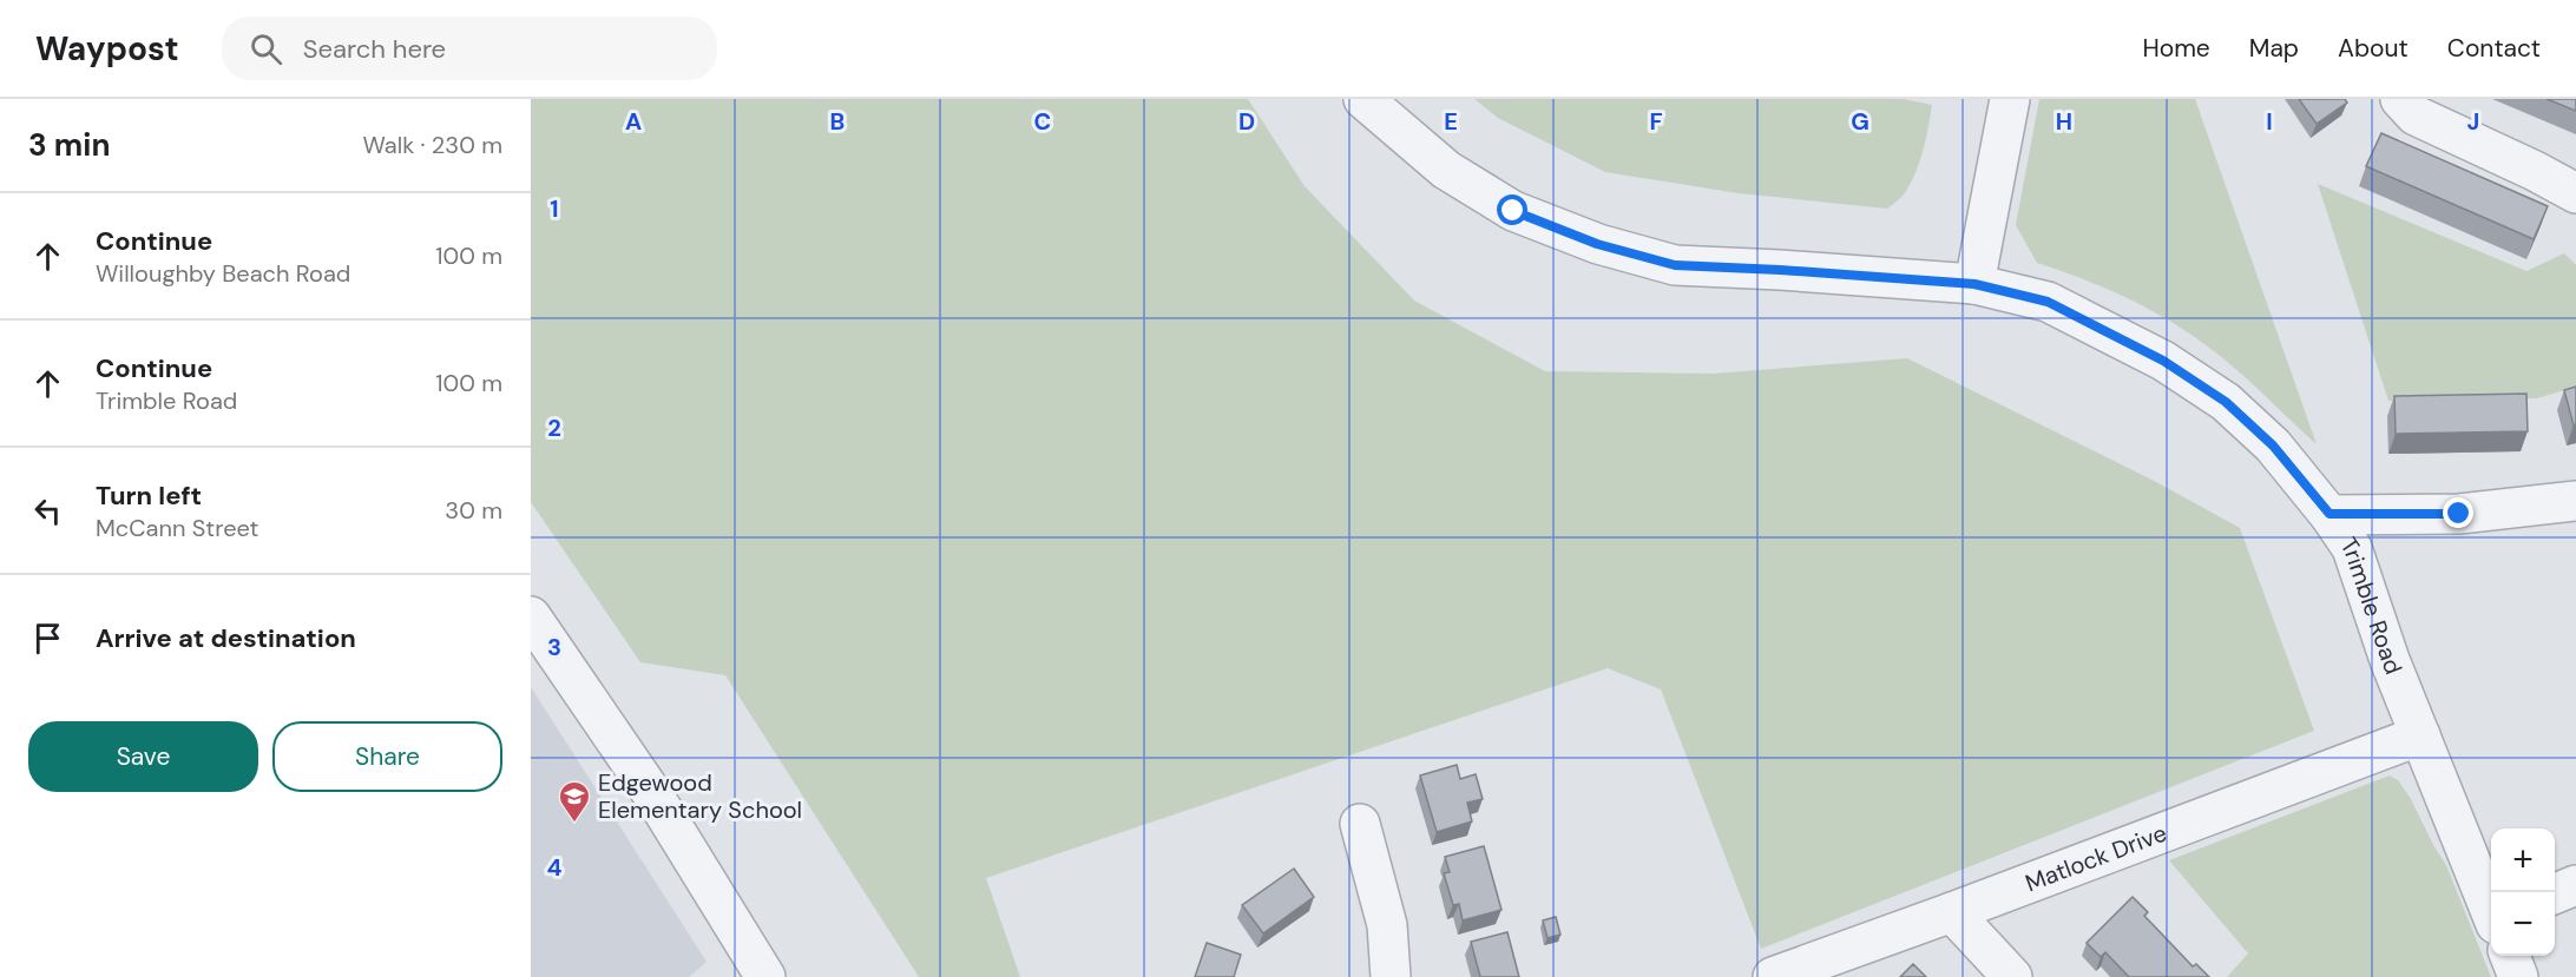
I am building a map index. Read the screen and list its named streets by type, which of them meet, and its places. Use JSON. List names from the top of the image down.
{
  "streets": {
    "street": ["Trimble Road", "Matlock Drive"]
  },
  "crossings": [
    ["Trimble Road", "Matlock Drive"]
  ],
  "places": {
    "school or university": ["Edgewood Elementary School"]
  },
  "page": {
    "header": "Waypost",
    "search": "Search here",
    "nav": [
      "Home",
      "Map",
      "About",
      "Contact"
    ],
    "heading": ["3 min", "Walk · 230 m"],
    "list": [
      ["Continue", "Willoughby Beach Road", "100 m"],
      ["Continue", "Trimble Road", "100 m"],
      ["Turn left", "McCann Street", "30 m"],
      "Arrive at destination"
    ],
    "buttons": ["Save", "Share"],
    "map_buttons": ["+", "−"]
  },
  "grid": {
    "columns": [
      "A",
      "B",
      "C",
      "D",
      "E",
      "F",
      "G",
      "H",
      "I",
      "J"
    ],
    "rows": [
      "1",
      "2",
      "3",
      "4"
    ]
  }
}
